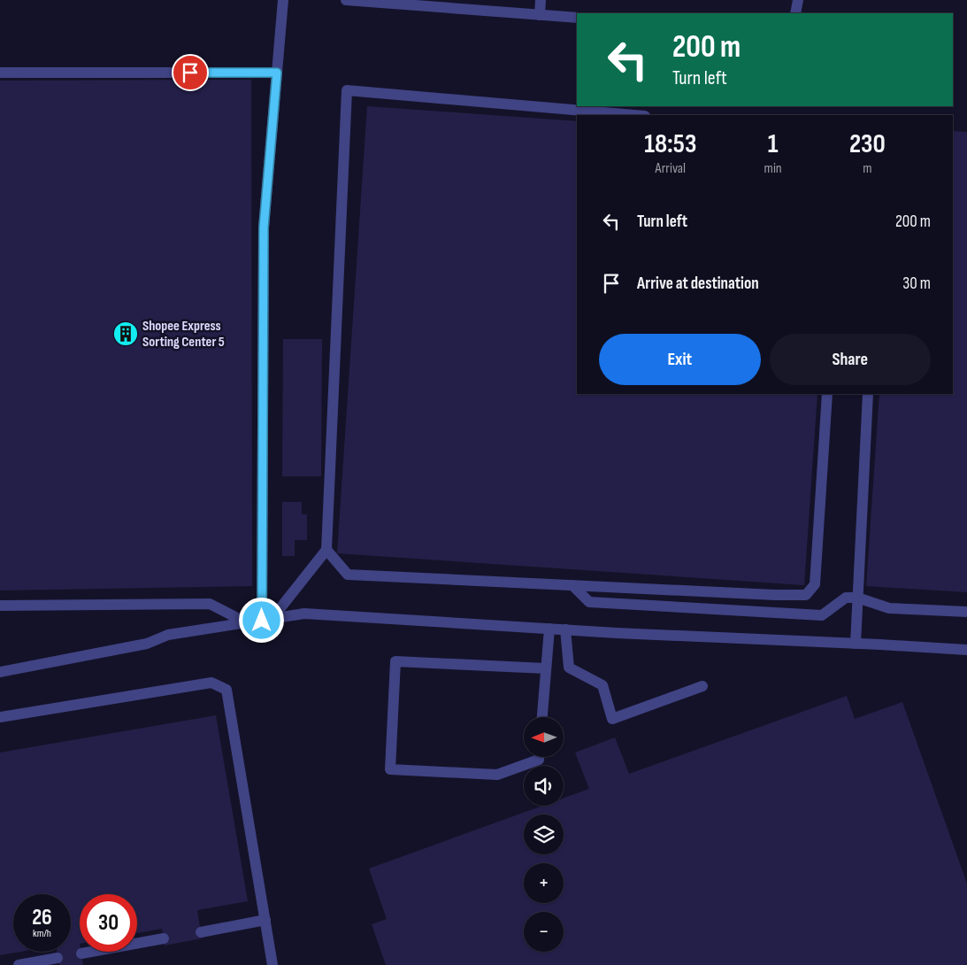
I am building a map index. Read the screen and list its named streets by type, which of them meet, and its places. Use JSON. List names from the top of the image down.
{
  "places": {
    "building": ["Shopee Express Sorting Center 5"]
  },
  "north": "left",
  "page": {
    "turn": ["200 m", "Turn left"],
    "eta": [
      "18:53",
      "Arrival",
      "1",
      "min",
      "230",
      "m"
    ],
    "list": [
      {
        "name": "Turn left",
        "value": "200 m"
      },
      {
        "name": "Arrive at destination",
        "value": "30 m"
      }
    ],
    "buttons": ["Exit", "Share"],
    "map_buttons": ["+", "−"],
    "speed": "26 km/h",
    "limit": "30"
  }
}
